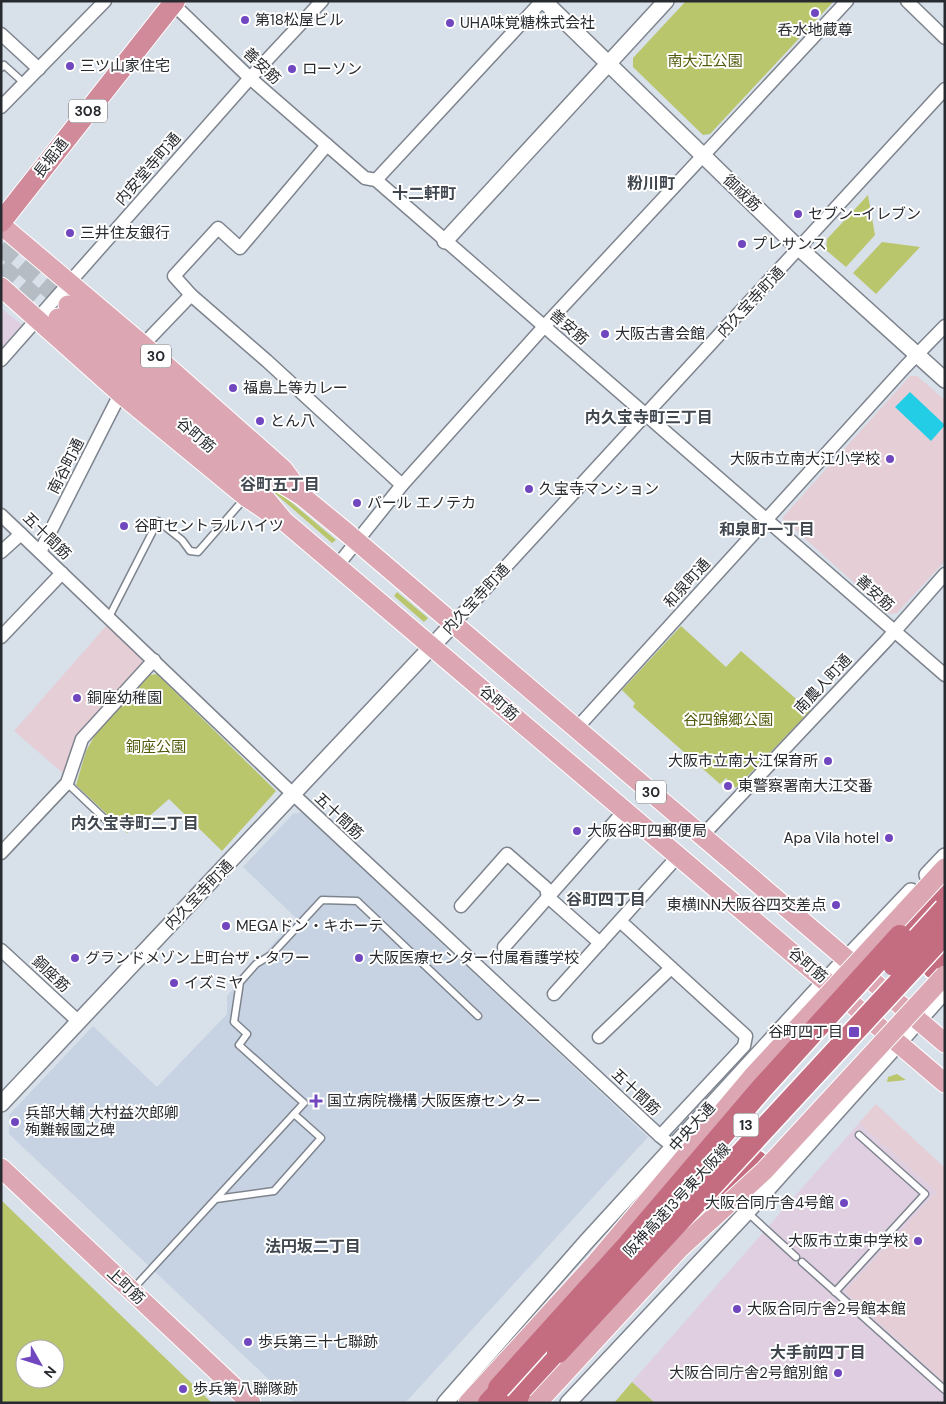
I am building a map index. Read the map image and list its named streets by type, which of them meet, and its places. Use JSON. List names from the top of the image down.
{
  "streets": {
    "highway": [
      "308",
      "長堀通",
      "13",
      "阪神高速13号東大阪線"
    ],
    "main road": [
      "30",
      "谷町筋",
      "中央大通",
      "上町筋"
    ],
    "street": [
      "善安筋",
      "内安堂寺町通",
      "御祓筋",
      "内久宝寺町通",
      "南谷町通",
      "五十間筋",
      "和泉町通",
      "南農人町通",
      "銅座筋"
    ]
  },
  "crossings": [
    ["善安筋", "長堀通"],
    ["善安筋", "内安堂寺町通"],
    ["善安筋", "内久宝寺町通"],
    ["善安筋", "和泉町通"],
    ["善安筋", "南農人町通"],
    ["長堀通", "30"],
    ["内安堂寺町通", "30"],
    ["御祓筋", "内久宝寺町通"],
    ["御祓筋", "和泉町通"],
    ["内久宝寺町通", "谷町筋"],
    ["内久宝寺町通", "五十間筋"],
    ["内久宝寺町通", "銅座筋"],
    ["30", "谷町筋"],
    ["30", "南谷町通"],
    ["谷町筋", "和泉町通"],
    ["谷町筋", "南農人町通"],
    ["谷町筋", "中央大通"],
    ["南谷町通", "五十間筋"],
    ["五十間筋", "中央大通"],
    ["中央大通", "阪神高速13号東大阪線"]
  ],
  "districts": [
    "粉川町",
    "十二軒町",
    "内久宝寺町三丁目",
    "谷町五丁目",
    "和泉町一丁目",
    "内久宝寺町二丁目",
    "谷町四丁目",
    "法円坂二丁目",
    "大手前四丁目"
  ],
  "parks": ["南大江公園", "谷四錦郷公園", "銅座公園"],
  "places": {
    "other": [
      "呑水地蔵尊",
      "第18松屋ビル",
      "UHA味覚糖株式会社",
      "三ツ山家住宅",
      "ローソン",
      "セブン-イレブン",
      "三井住友銀行",
      "プレサンス",
      "大阪古書会館",
      "福島上等カレー",
      "とん八",
      "大阪市立南大江小学校",
      "久宝寺マンション",
      "バール エノテカ",
      "谷町セントラルハイツ",
      "銅座幼稚園",
      "大阪市立南大江保育所",
      "東警察署南大江交番",
      "大阪谷町四郵便局",
      "Apa Vila hotel",
      "東横INN大阪谷四交差点",
      "MEGAドン・キホーテ",
      "グランドメゾン上町台ザ・タワー",
      "大阪医療センター付属看護学校",
      "イズミヤ",
      "兵部大輔 大村益次郎卿 殉難報國之碑",
      "大阪合同庁舎4号館",
      "大阪市立東中学校",
      "大阪合同庁舎2号館本館",
      "歩兵第三十七聯跡",
      "大阪合同庁舎2号館別館",
      "歩兵第八聯隊跡"
    ],
    "transit": ["谷町四丁目"],
    "health": ["国立病院機構 大阪医療センター"]
  },
  "north": "bottom right"
}
